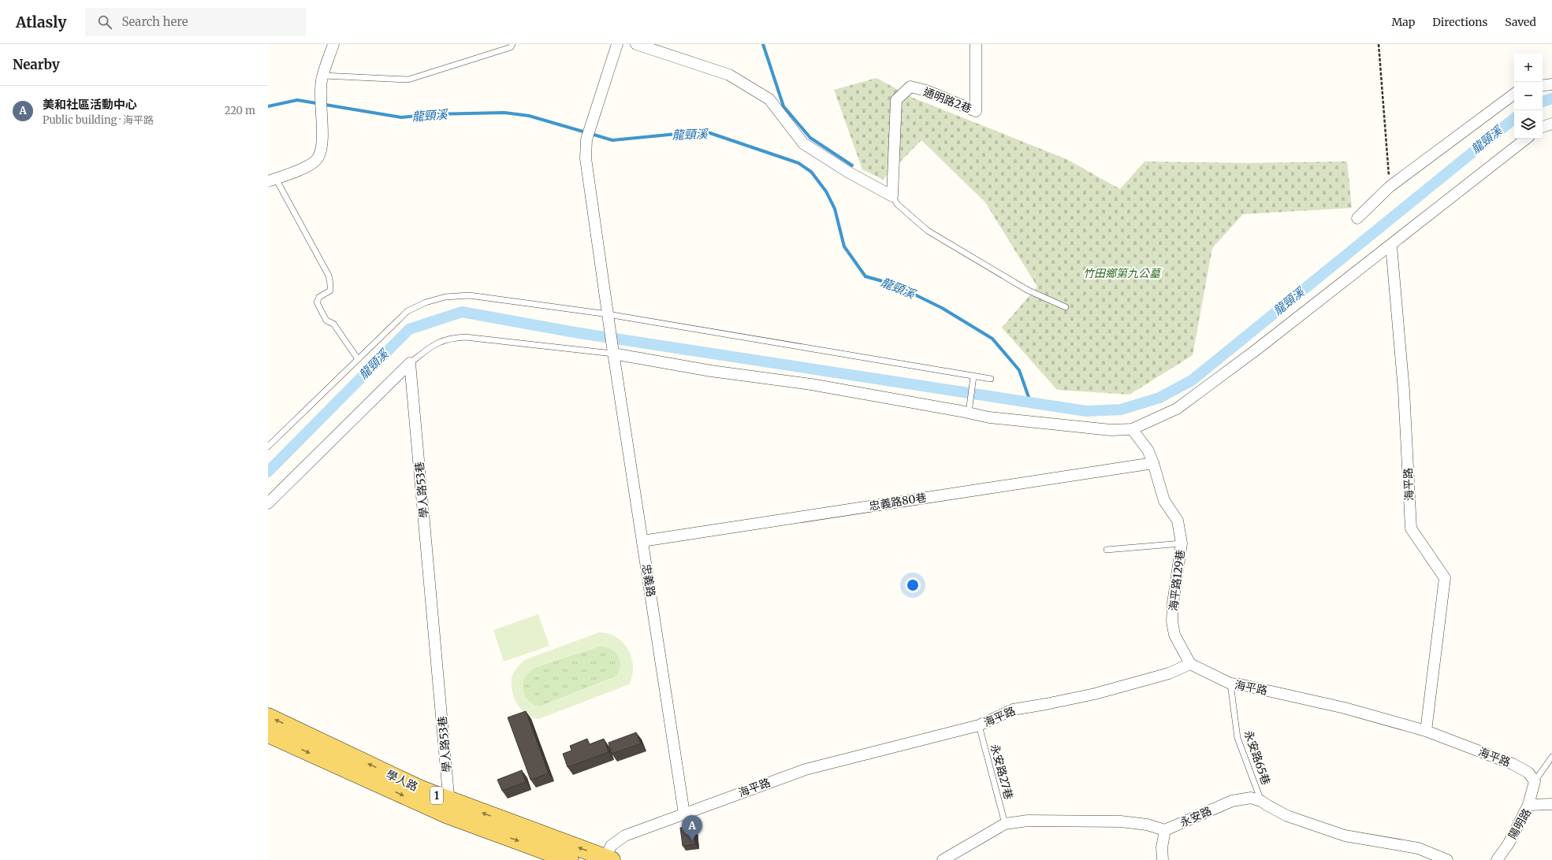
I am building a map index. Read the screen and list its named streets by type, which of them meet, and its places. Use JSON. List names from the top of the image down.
{
  "streets": {
    "main road": ["學人路", "1"],
    "street": [
      "通明路2巷",
      "海平路",
      "學人路53巷",
      "忠義路80巷",
      "忠義路",
      "海平路129巷",
      "永安路",
      "陽明路"
    ],
    "lane": ["永安路65巷", "永安路27巷"]
  },
  "crossings": [
    ["海平路", "忠義路"],
    ["海平路", "海平路129巷"],
    ["海平路", "永安路65巷"],
    ["海平路", "永安路27巷"],
    ["海平路", "學人路"],
    ["學人路53巷", "學人路"],
    ["忠義路80巷", "忠義路"],
    ["忠義路80巷", "海平路129巷"],
    ["永安路65巷", "永安路"]
  ],
  "water": ["龍頸溪"],
  "parks": ["竹田鄉第九公墓"],
  "page": {
    "header": "Atlasly",
    "search": "Search here",
    "nav": ["Map", "Directions", "Saved"],
    "heading": "Nearby",
    "map_buttons": ["+", "−"],
    "list": [
      {
        "mark": "A",
        "name": "美和社區活動中心",
        "note": "Public building · 海平路",
        "value": "220 m"
      }
    ],
    "pins": "A"
  }
}
